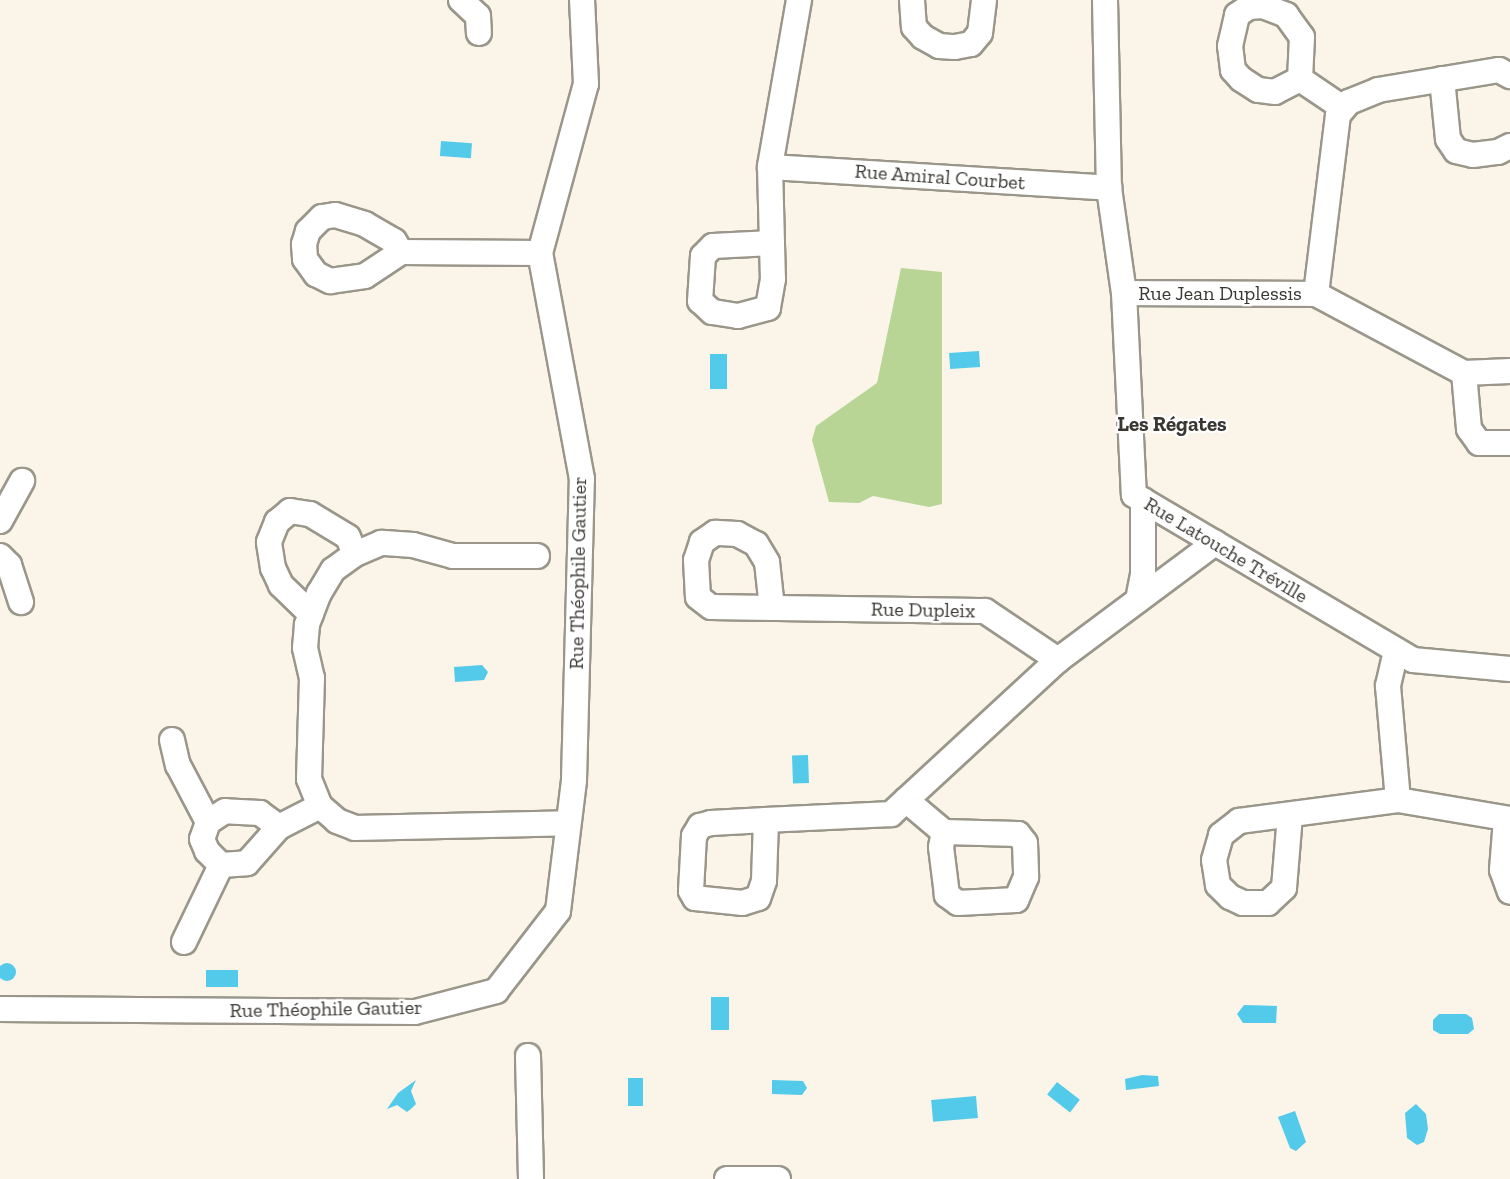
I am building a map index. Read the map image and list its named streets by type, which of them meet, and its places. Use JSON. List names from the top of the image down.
{
  "streets": {
    "street": [
      "Rue Amiral Courbet",
      "Rue Jean Duplessis",
      "Rue Latouche Tréville",
      "Rue Théophile Gautier",
      "Rue Dupleix"
    ]
  },
  "crossings": [
    ["Rue Amiral Courbet", "Rue Latouche Tréville"],
    ["Rue Jean Duplessis", "Rue Latouche Tréville"]
  ],
  "districts": ["Les Régates"]
}
